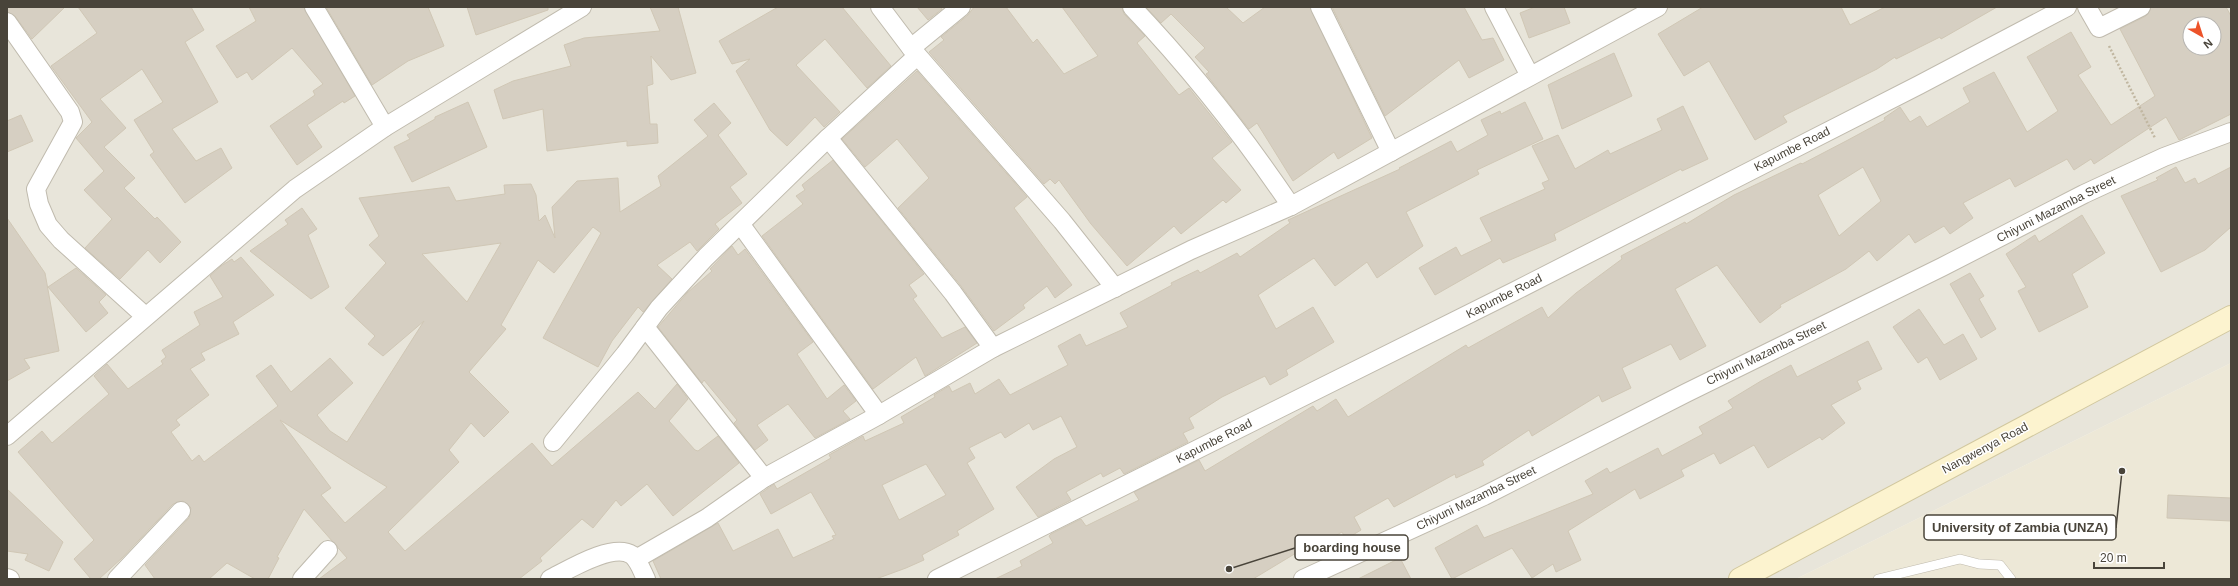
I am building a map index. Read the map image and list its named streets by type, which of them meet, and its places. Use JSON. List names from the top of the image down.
{
  "streets": {
    "main road": ["Nangwenya Road"],
    "street": ["Kapumbe Road", "Chiyuni Mazamba Street"]
  },
  "places": ["University of Zambia (UNZA)", "boarding house"],
  "scale_bar": "20 m",
  "north": "bottom right"
}
